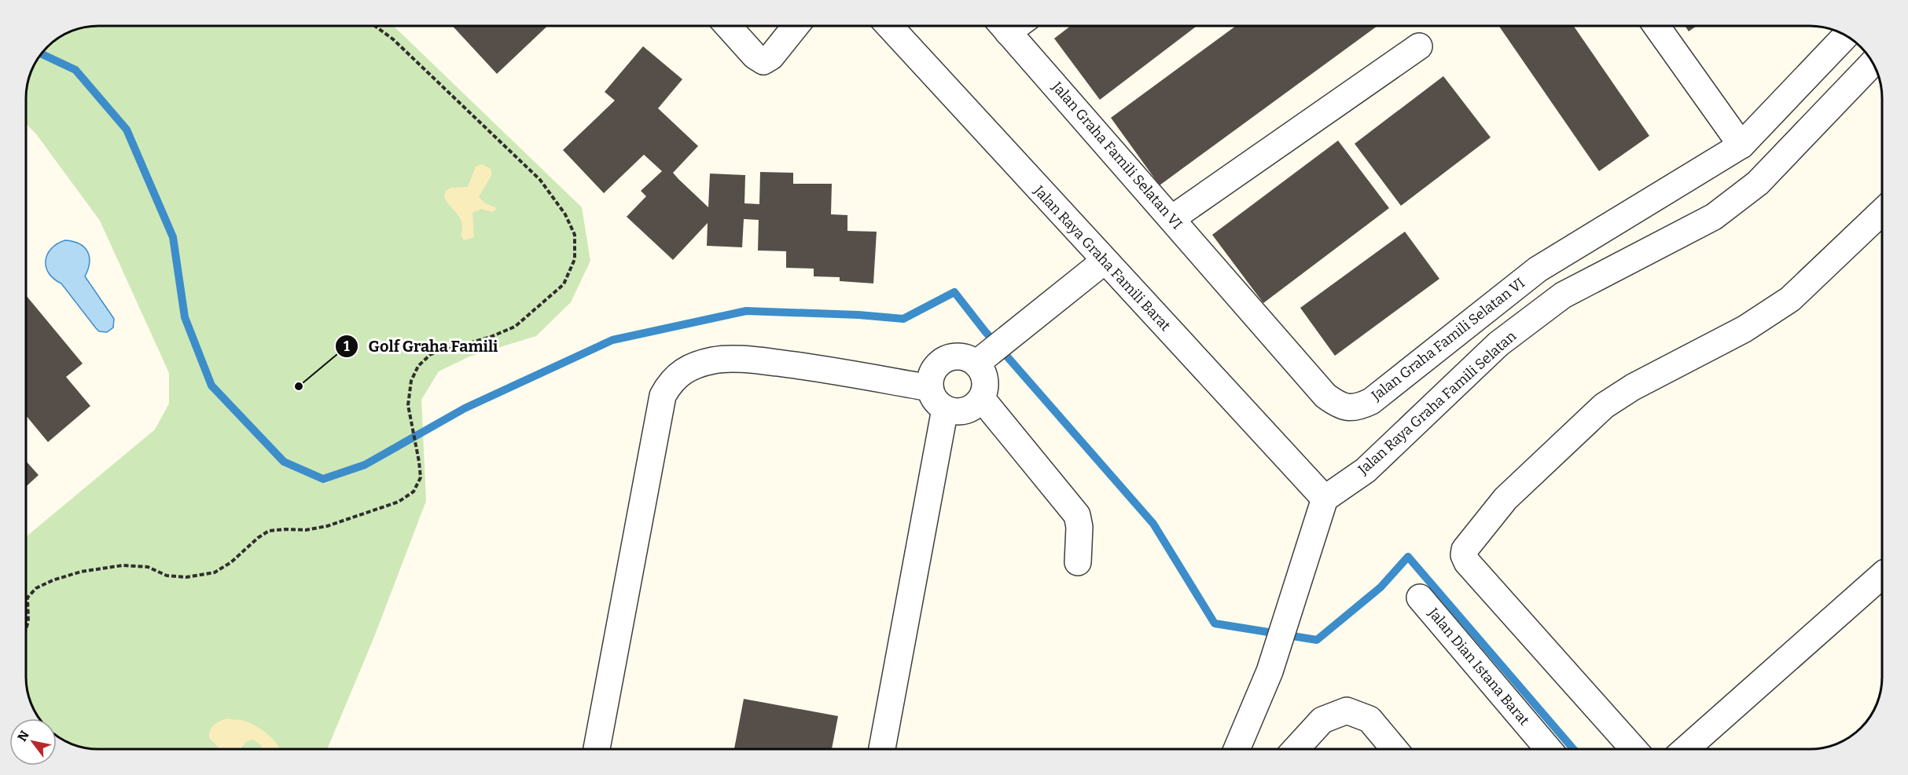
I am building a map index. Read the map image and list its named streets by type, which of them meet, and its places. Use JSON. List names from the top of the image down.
{
  "streets": {
    "street": [
      "Jalan Graha Famili Selatan VI",
      "Jalan Raya Graha Famili Barat",
      "Jalan Raya Graha Famili Selatan",
      "Jalan Dian Istana Barat"
    ]
  },
  "crossings": [
    ["Jalan Raya Graha Famili Barat", "Jalan Raya Graha Famili Selatan"]
  ],
  "places": ["Golf Graha Famili"],
  "north": "top left"
}
